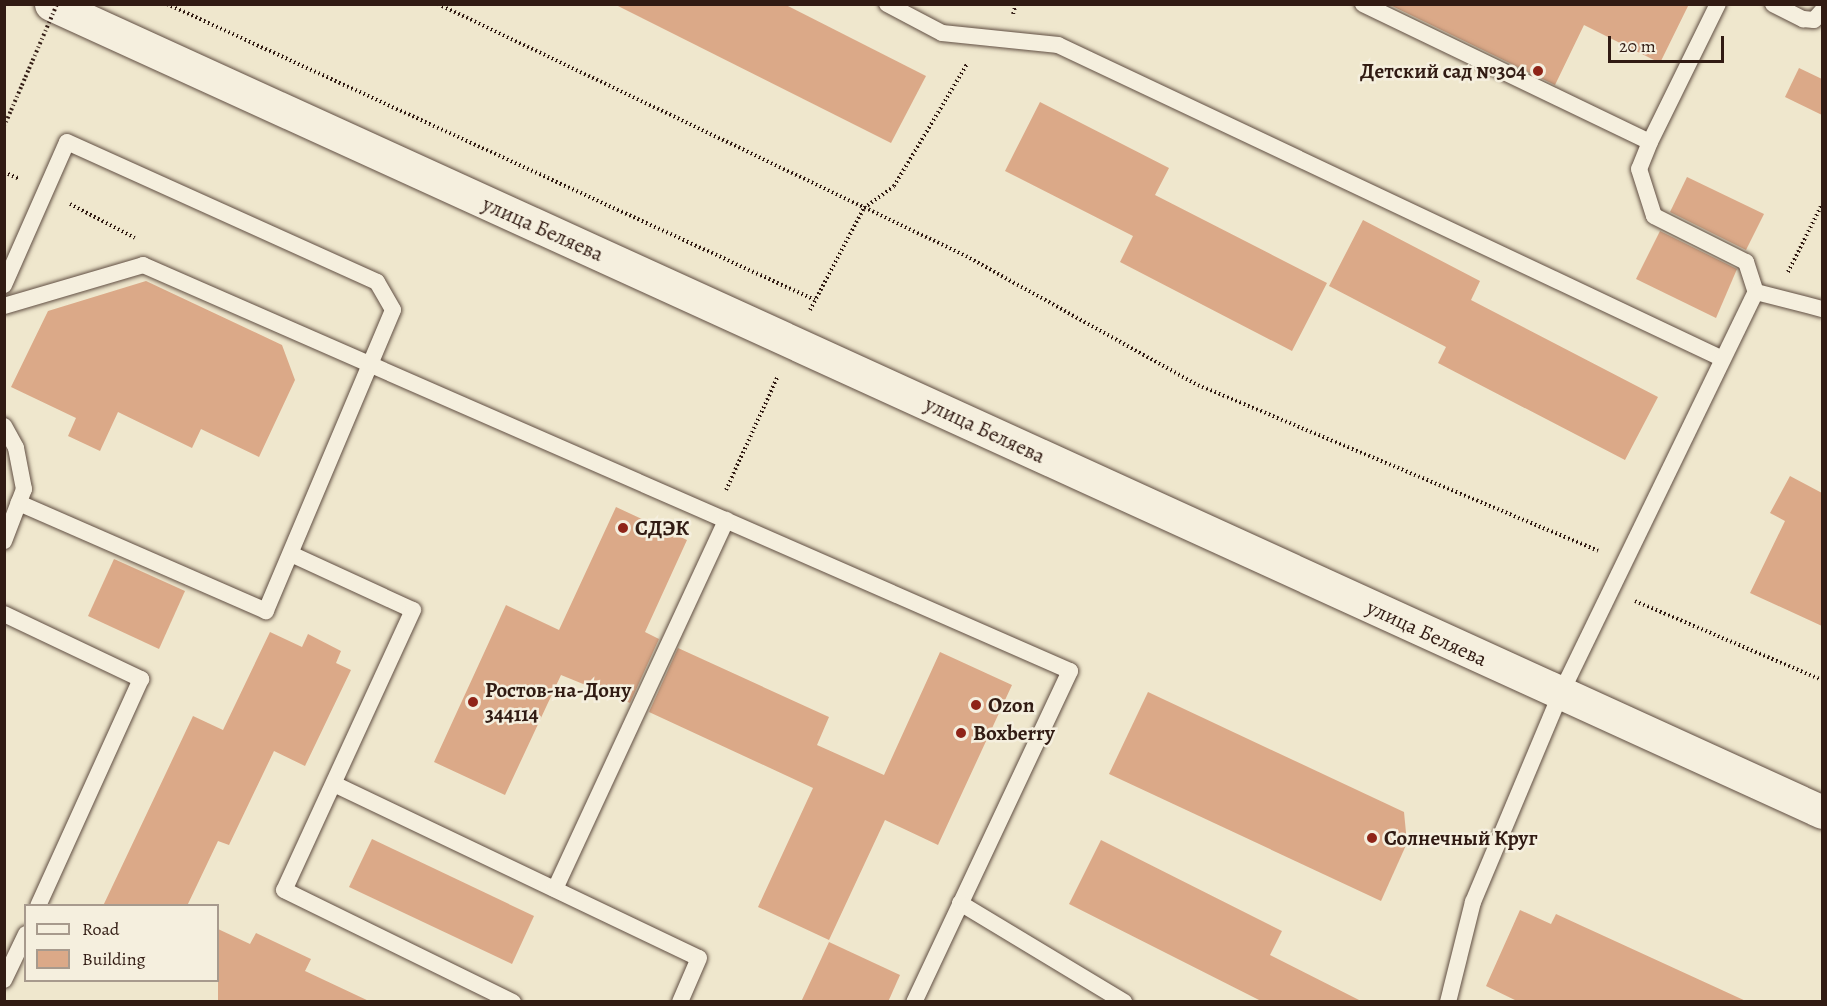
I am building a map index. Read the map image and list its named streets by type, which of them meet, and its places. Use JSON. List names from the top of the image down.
{
  "streets": {
    "main road": ["улица Беляева"]
  },
  "places": [
    "Детский сад №304",
    "СДЭК",
    "Ростов-на-Дону 344114",
    "Ozon",
    "Boxberry",
    "Солнечный Круг"
  ],
  "legend": ["Road", "Building"],
  "scale_bar": "20 m"
}
